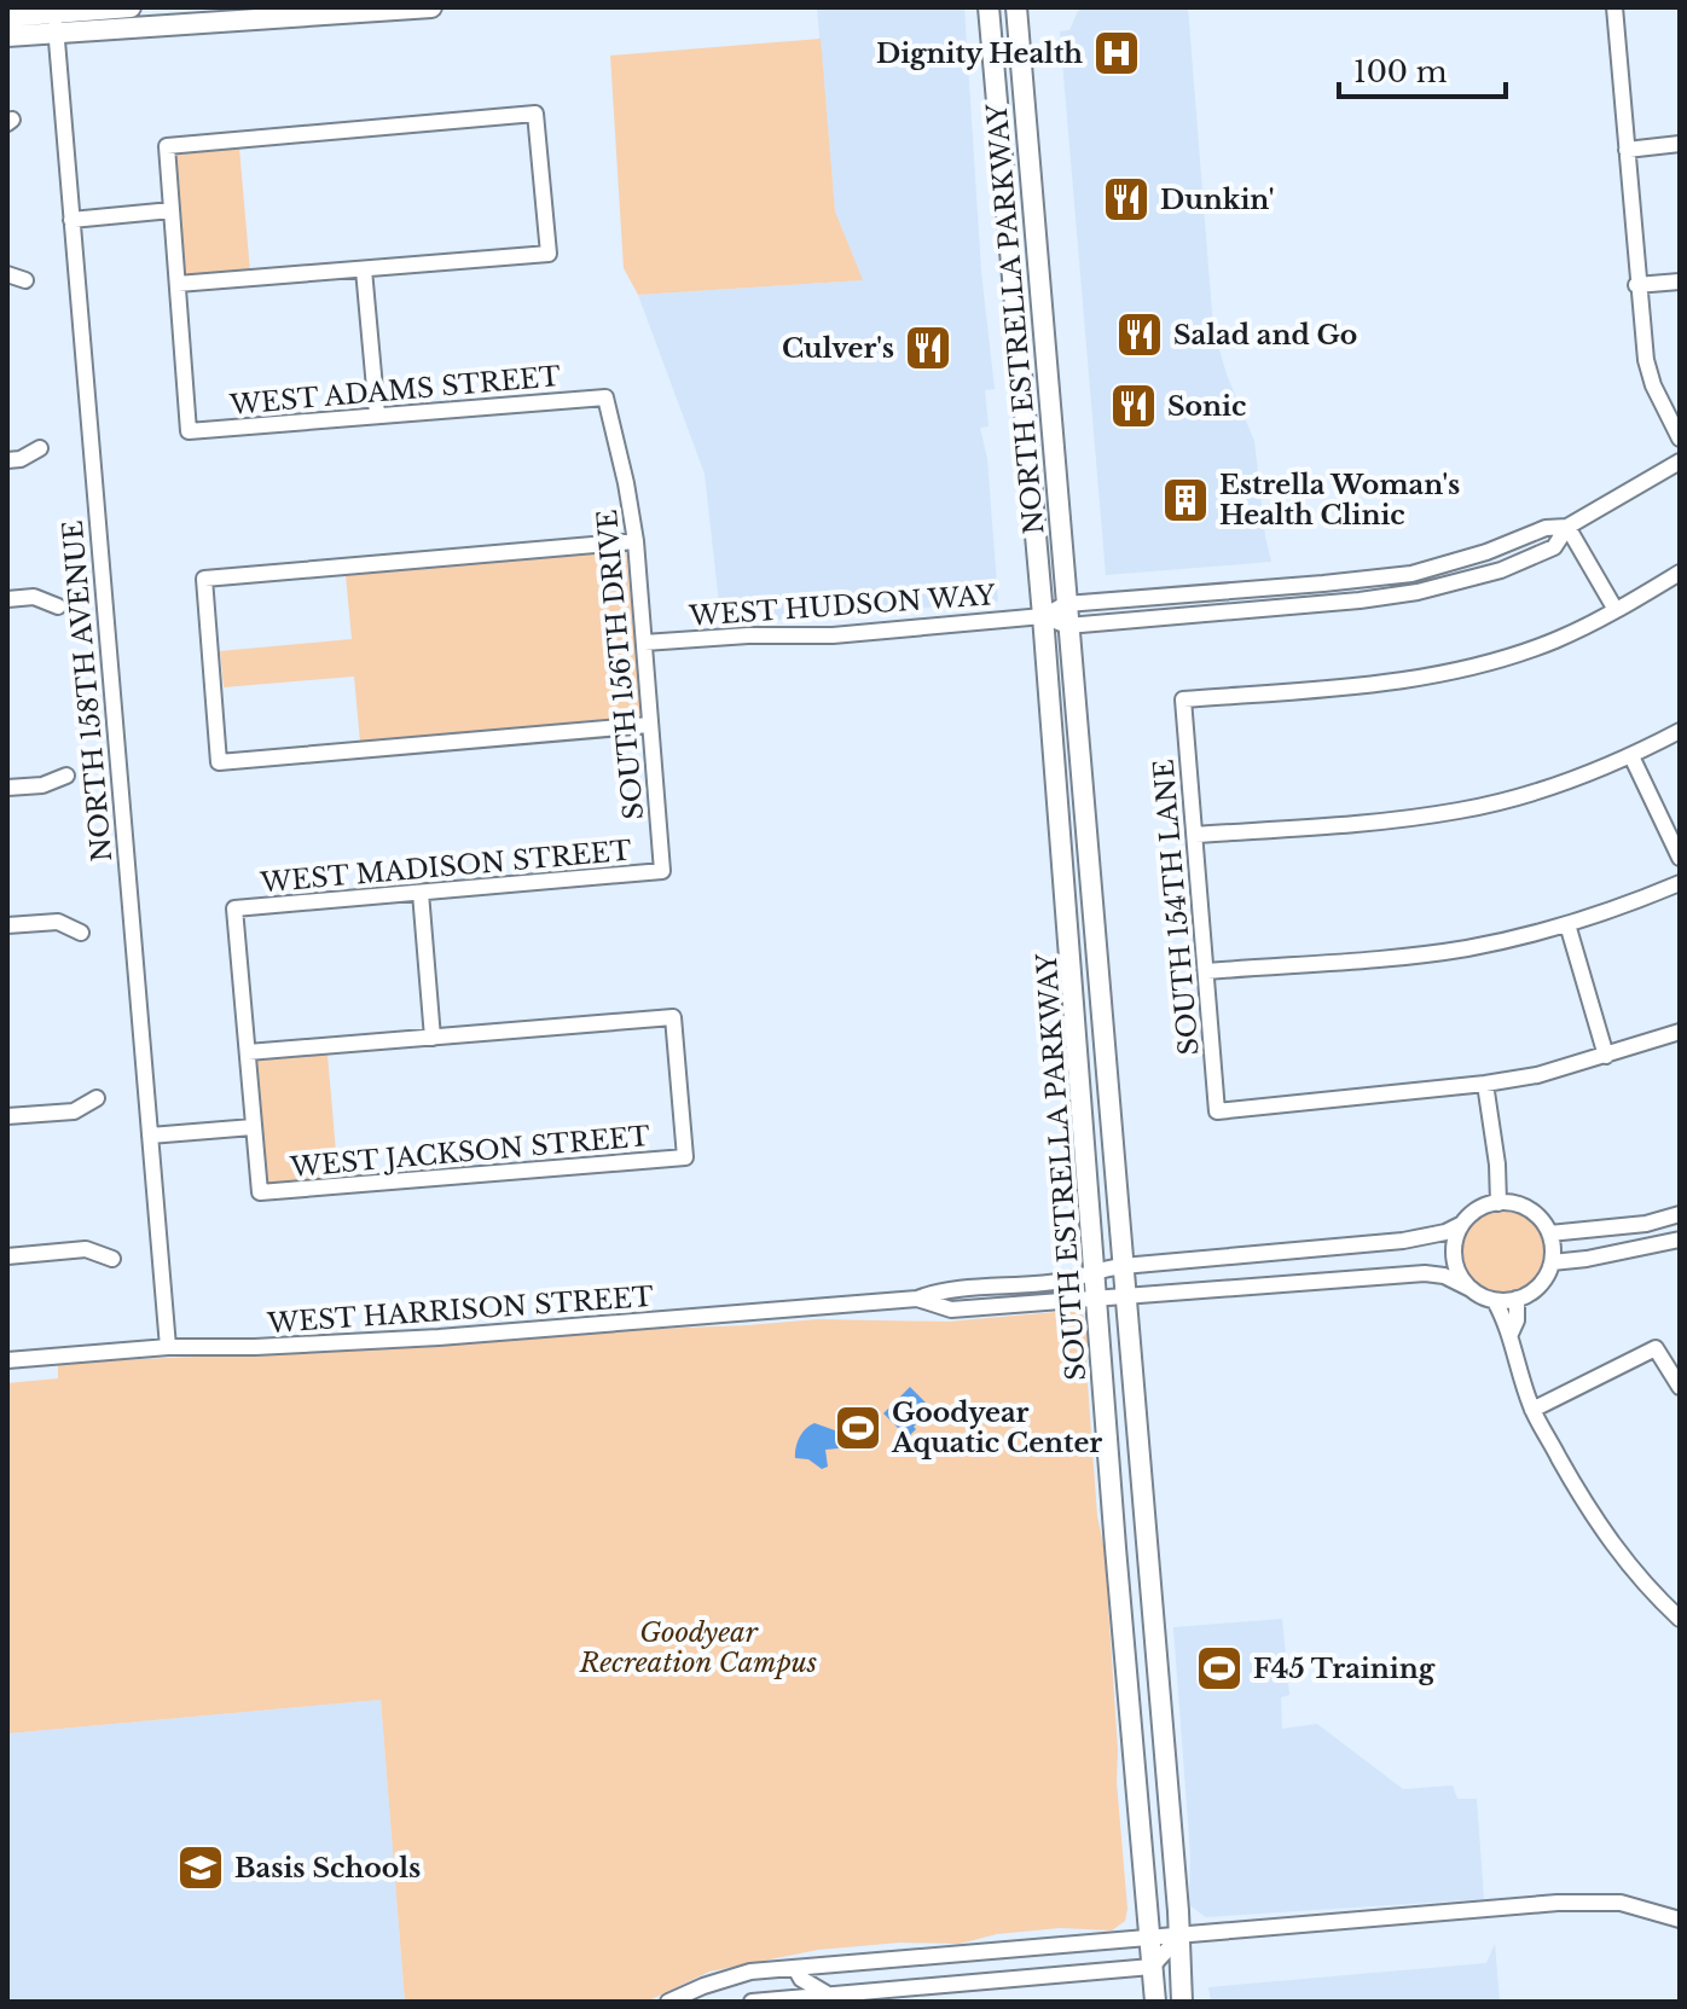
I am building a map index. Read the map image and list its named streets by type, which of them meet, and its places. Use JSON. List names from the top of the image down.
{
  "streets": {
    "main road": ["NORTH ESTRELLA PARKWAY", "SOUTH ESTRELLA PARKWAY"],
    "street": [
      "WEST ADAMS STREET",
      "WEST HUDSON WAY",
      "SOUTH 156TH DRIVE",
      "NORTH 158TH AVENUE",
      "WEST MADISON STREET",
      "SOUTH 154TH LANE",
      "WEST JACKSON STREET",
      "WEST HARRISON STREET"
    ]
  },
  "crossings": [
    ["NORTH ESTRELLA PARKWAY", "WEST HUDSON WAY"],
    ["NORTH ESTRELLA PARKWAY", "SOUTH ESTRELLA PARKWAY"],
    ["WEST ADAMS STREET", "SOUTH 156TH DRIVE"],
    ["WEST HUDSON WAY", "SOUTH 156TH DRIVE"],
    ["WEST HUDSON WAY", "SOUTH ESTRELLA PARKWAY"],
    ["SOUTH 156TH DRIVE", "WEST MADISON STREET"],
    ["NORTH 158TH AVENUE", "WEST HARRISON STREET"],
    ["SOUTH ESTRELLA PARKWAY", "WEST HARRISON STREET"]
  ],
  "parks": ["Goodyear Recreation Campus"],
  "places": {
    "hospital": ["Dignity Health"],
    "restaurant": [
      "Dunkin'",
      "Salad and Go",
      "Culver's",
      "Sonic"
    ],
    "building": ["Estrella Woman's Health Clinic"],
    "sports": ["Goodyear Aquatic Center", "F45 Training"],
    "school or university": ["Basis Schools"]
  },
  "scale_bar": "100 m"
}
